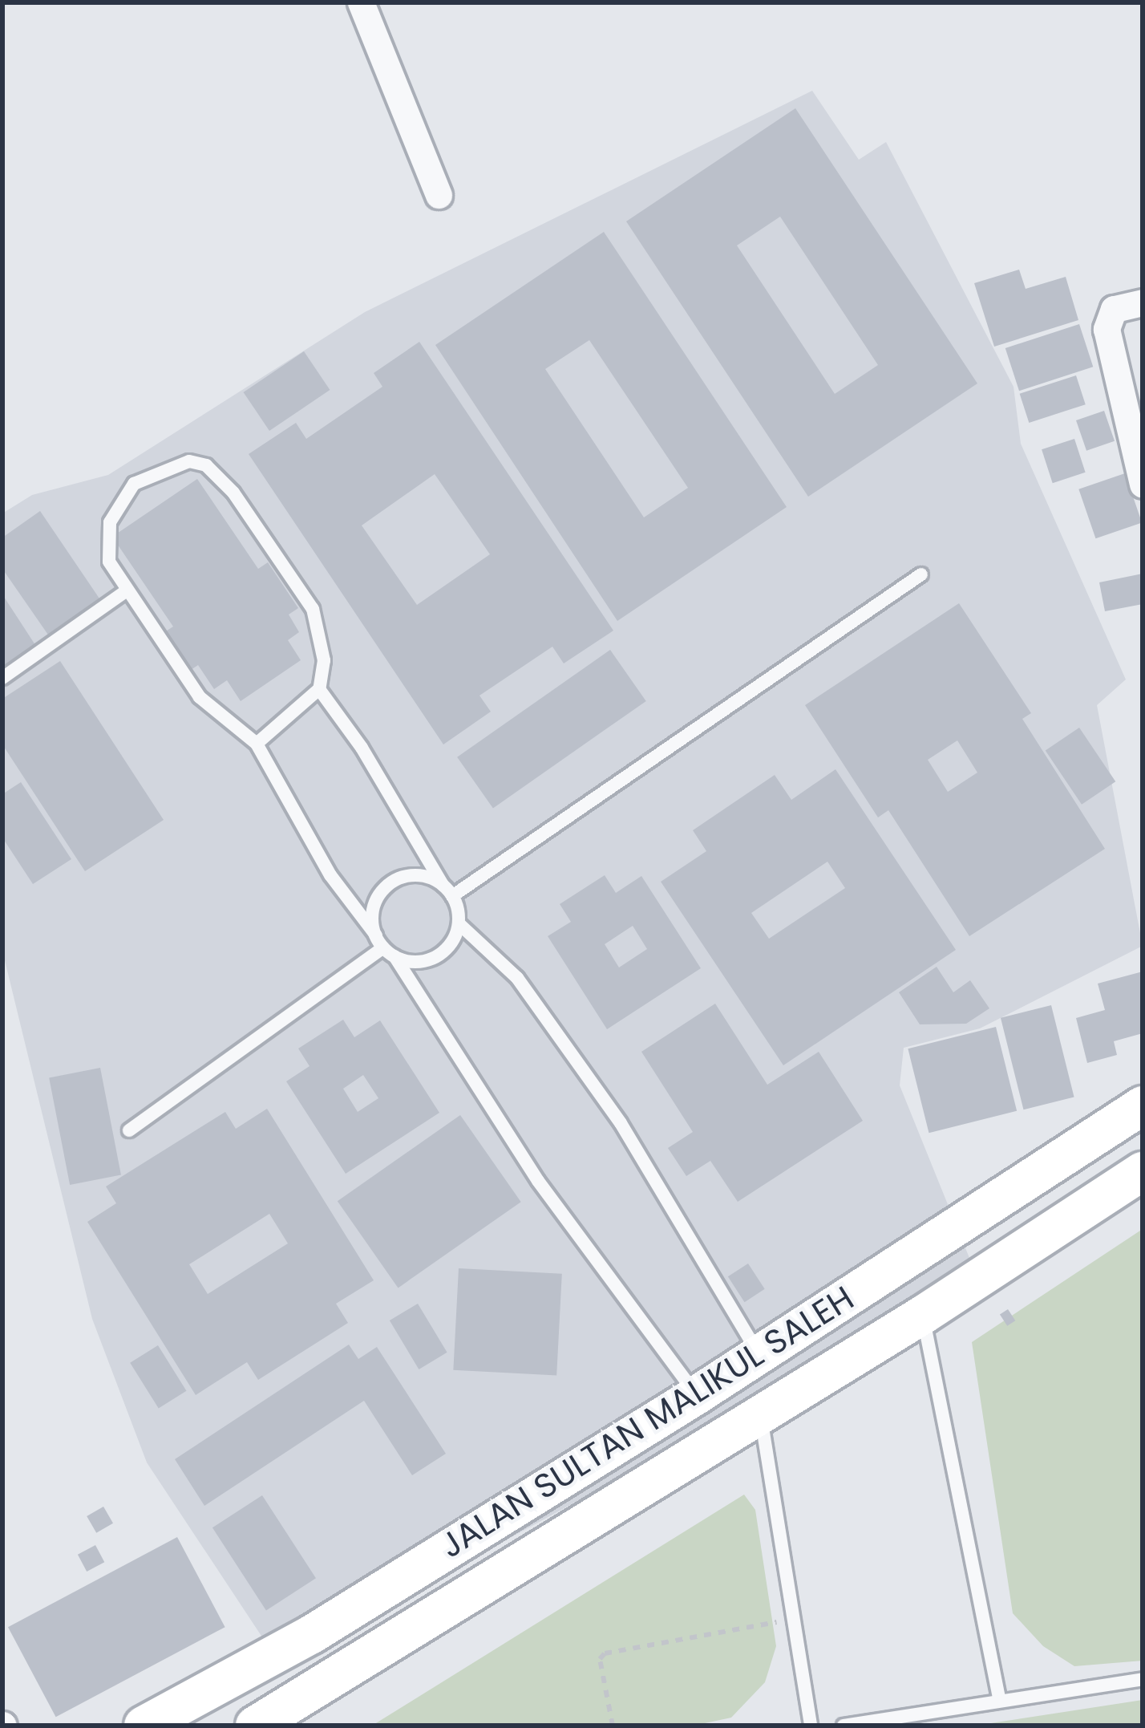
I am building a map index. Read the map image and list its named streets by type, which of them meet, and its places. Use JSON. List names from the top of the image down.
{
  "streets": {
    "main road": ["JALAN SULTAN MALIKUL SALEH"]
  }
}
